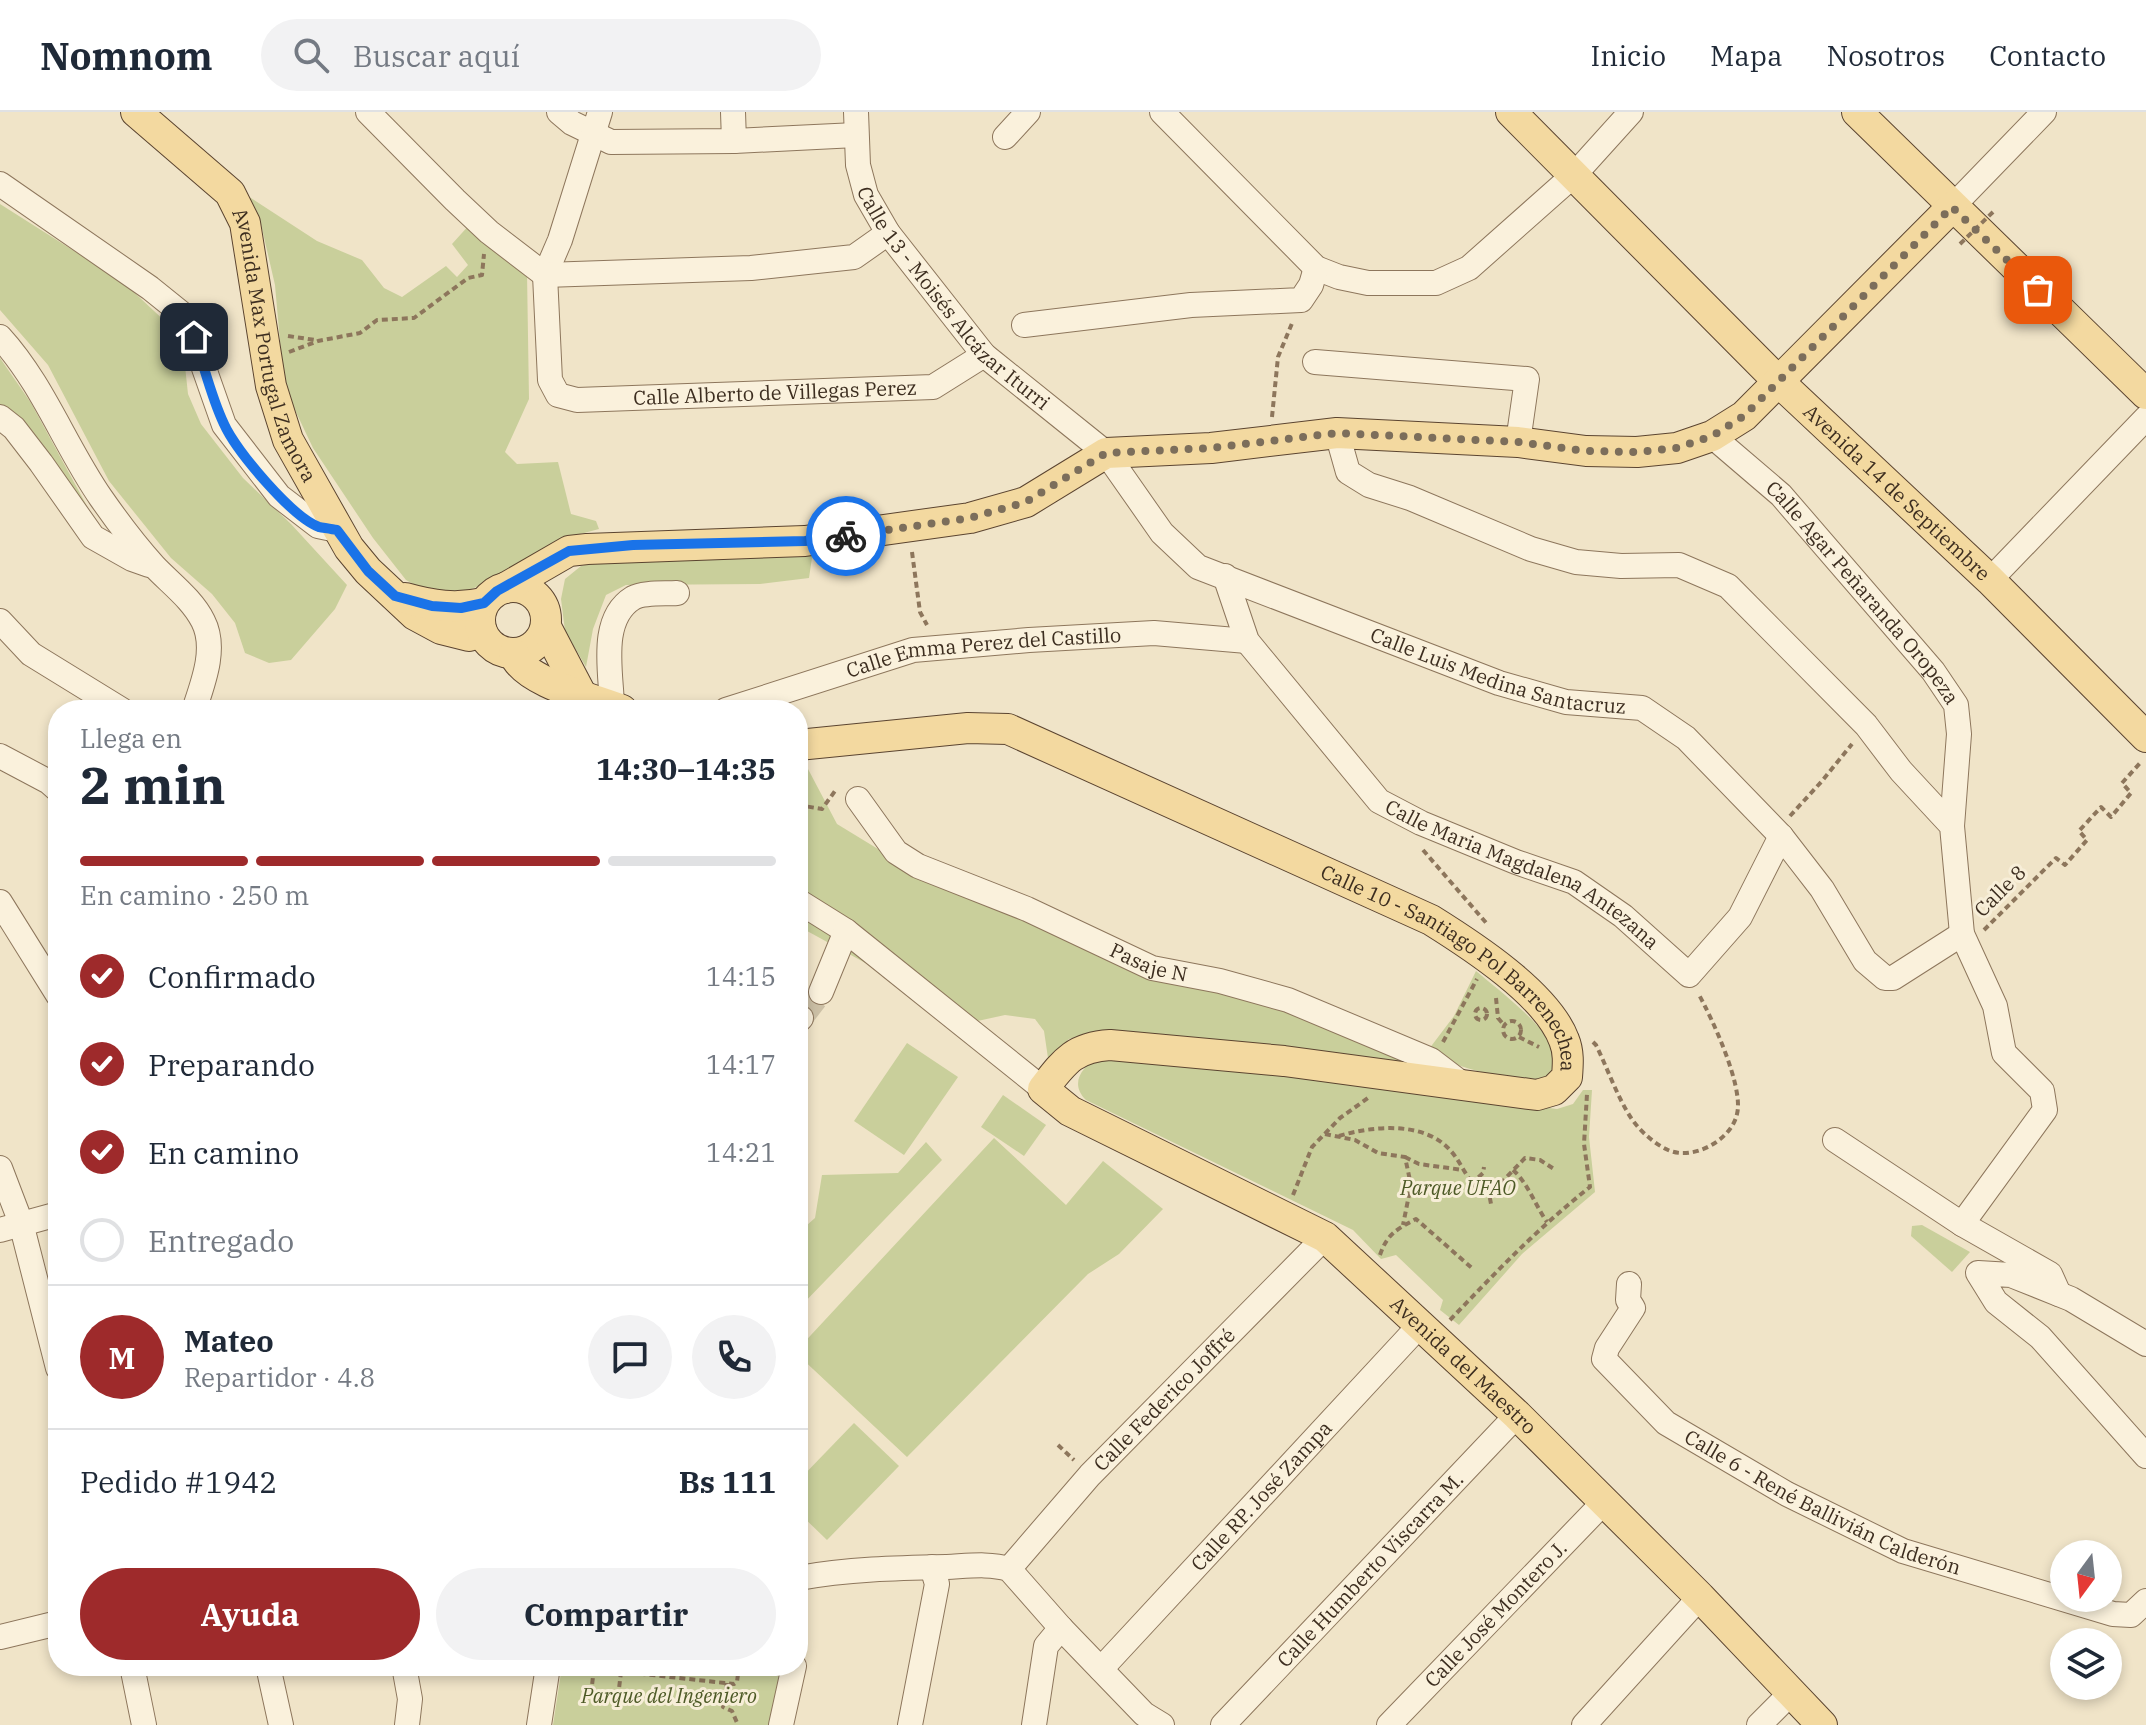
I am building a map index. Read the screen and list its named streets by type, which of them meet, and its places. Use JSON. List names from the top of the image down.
{
  "streets": {
    "main road": [
      "Avenida Max Portugal Zamora",
      "Avenida 14 de Septiembre",
      "Calle 10 - Santiago Pol Barrenechea",
      "Avenida del Maestro"
    ],
    "street": [
      "Calle 13 - Moisés Alcázar Iturri",
      "Calle Alberto de Villegas Perez",
      "Calle Agar Peñaranda Oropeza",
      "Calle Emma Perez del Castillo",
      "Calle Luis Medina Santacruz",
      "Calle Maria Magdalena Antezana",
      "Pasaje N",
      "Calle Federico Joffré",
      "Calle RP. José Zampa",
      "Calle 6 - René Ballivián Calderón",
      "Calle Humberto Viscarra M.",
      "Calle José Montero J."
    ],
    "path": ["Calle 8"]
  },
  "crossings": [
    ["Calle 13 - Moisés Alcázar Iturri", "Calle Alberto de Villegas Perez"],
    ["Calle 13 - Moisés Alcázar Iturri", "Calle Luis Medina Santacruz"],
    ["Calle Agar Peñaranda Oropeza", "Calle Luis Medina Santacruz"],
    ["Calle Agar Peñaranda Oropeza", "Calle 8"],
    ["Calle Emma Perez del Castillo", "Calle Maria Magdalena Antezana"],
    ["Calle Luis Medina Santacruz", "Calle Maria Magdalena Antezana"],
    ["Calle Luis Medina Santacruz", "Calle 8"],
    ["Pasaje N", "Calle 10 - Santiago Pol Barrenechea"],
    ["Calle 10 - Santiago Pol Barrenechea", "Avenida del Maestro"],
    ["Avenida del Maestro", "Calle Federico Joffré"],
    ["Avenida del Maestro", "Calle RP. José Zampa"],
    ["Avenida del Maestro", "Calle Humberto Viscarra M."],
    ["Avenida del Maestro", "Calle José Montero J."]
  ],
  "parks": ["Parque UFAO", "Parque del Ingeniero"],
  "north": "bottom",
  "page": {
    "header": "Nomnom",
    "search": "Buscar aquí",
    "nav": [
      "Inicio",
      "Mapa",
      "Nosotros",
      "Contacto"
    ],
    "heading": ["2 min", "Llega en", "14:30–14:35"],
    "panel": [
      "Mateo",
      "Repartidor · 4.8",
      "Pedido #1942",
      "Bs 111"
    ],
    "bar": "En camino · 250 m",
    "list": [
      ["Confirmado", "14:15"],
      ["Preparando", "14:17"],
      ["En camino", "14:21"],
      "Entregado"
    ],
    "round": "M",
    "buttons": ["Ayuda", "Compartir"]
  }
}
